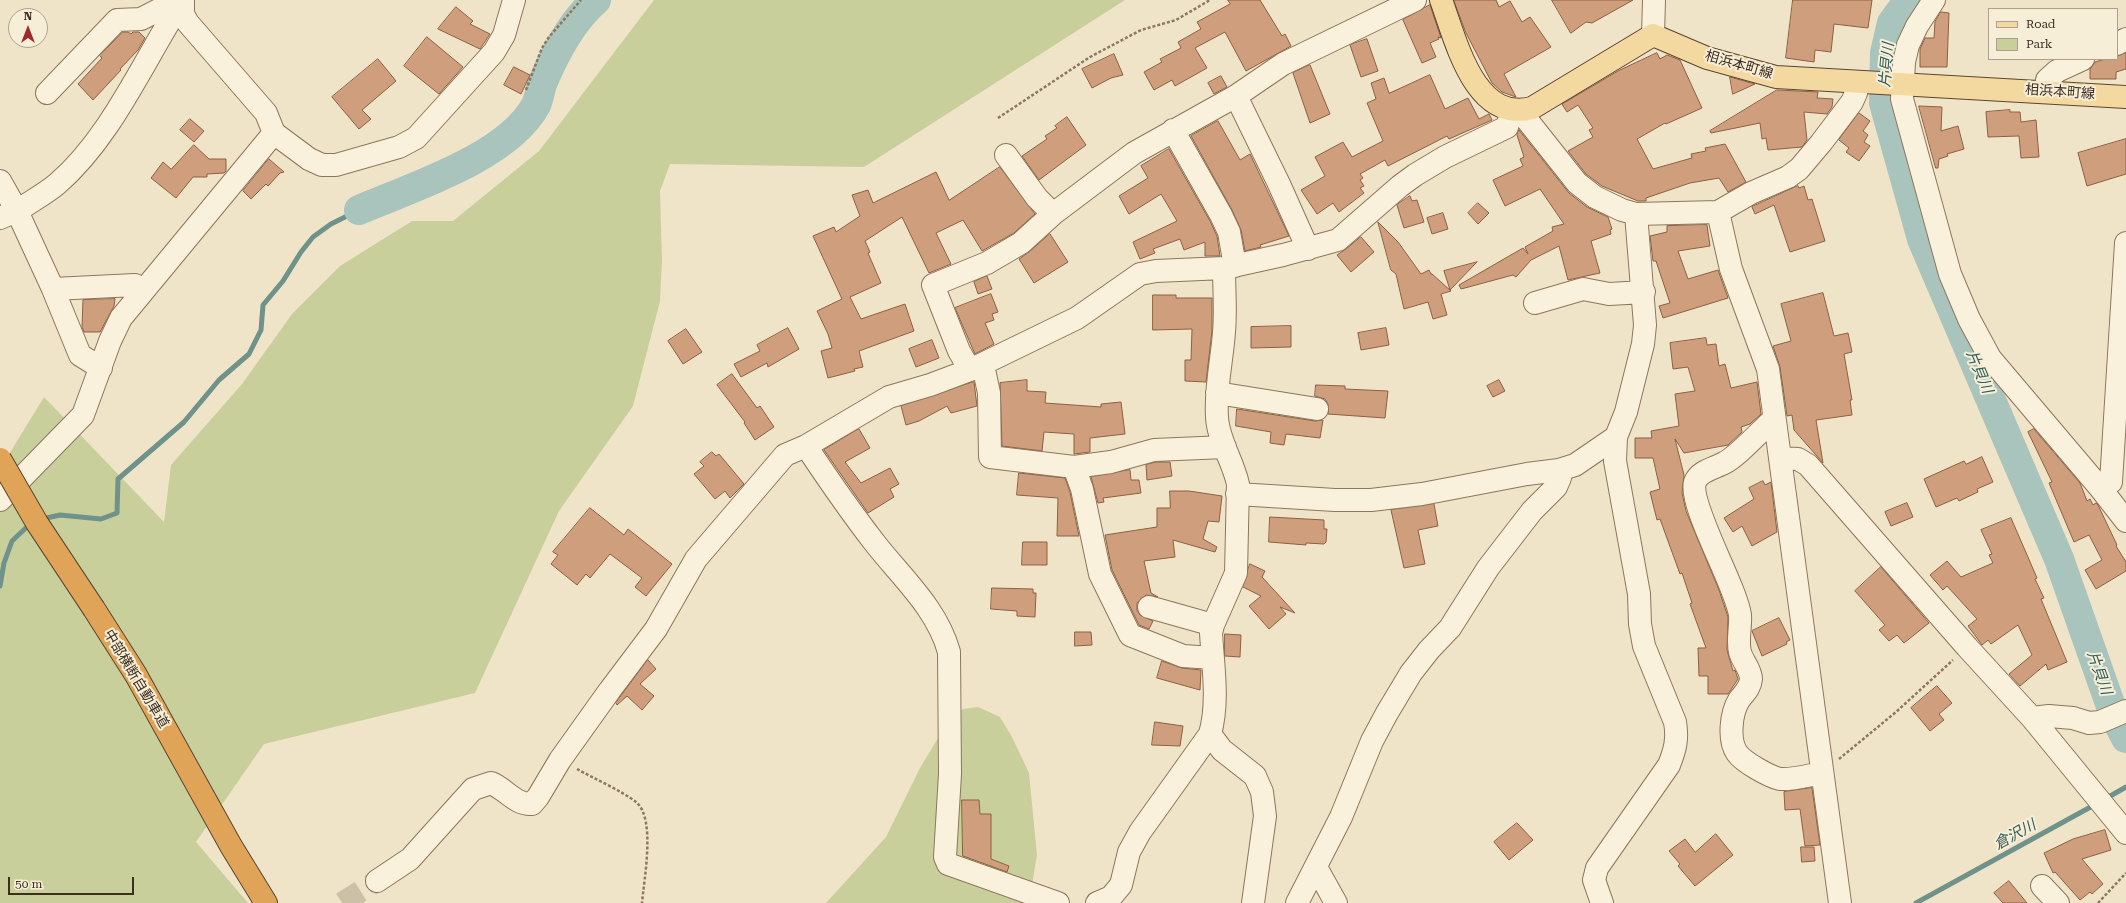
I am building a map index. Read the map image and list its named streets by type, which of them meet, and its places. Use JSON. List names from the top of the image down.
{
  "streets": {
    "highway": ["中部横断自動車道"],
    "main road": ["相浜本町線"]
  },
  "water": ["片貝川", "倉沢川"],
  "legend": ["Road", "Park"],
  "scale_bar": "50 m",
  "north": "top"
}
